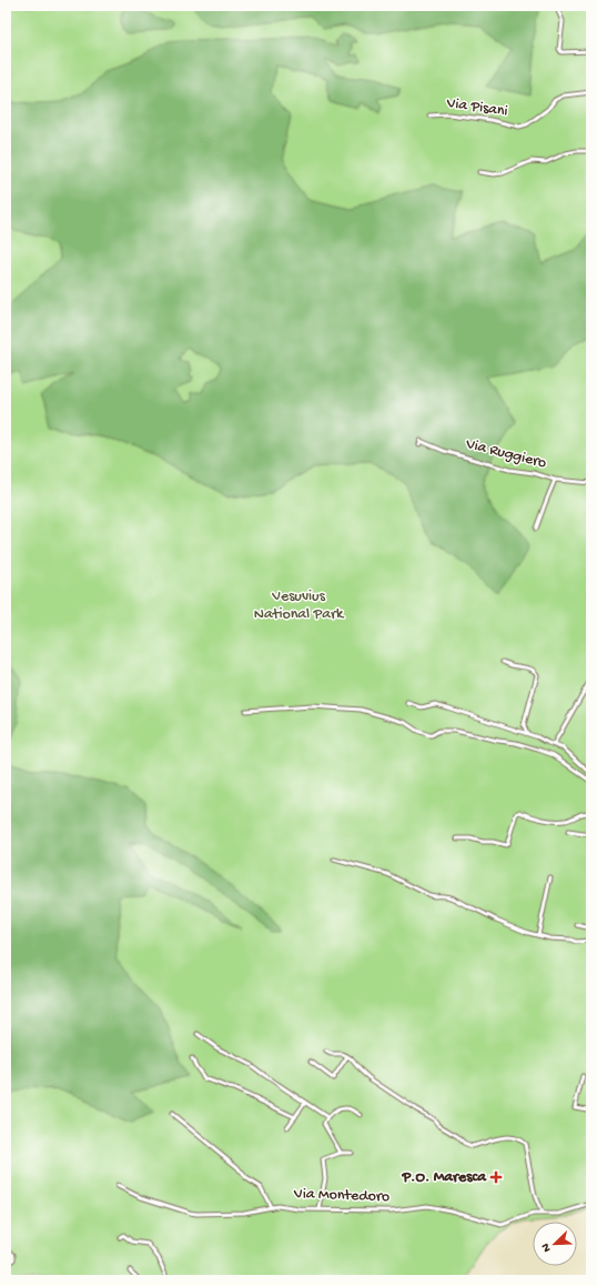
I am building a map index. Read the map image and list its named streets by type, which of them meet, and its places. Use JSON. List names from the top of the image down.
{
  "streets": {
    "street": ["Via Pisani", "Via Ruggiero", "Via Montedoro"]
  },
  "parks": ["Vesuvius National Park"],
  "places": {
    "health": ["P.O. Maresca"]
  },
  "north": "bottom left"
}
